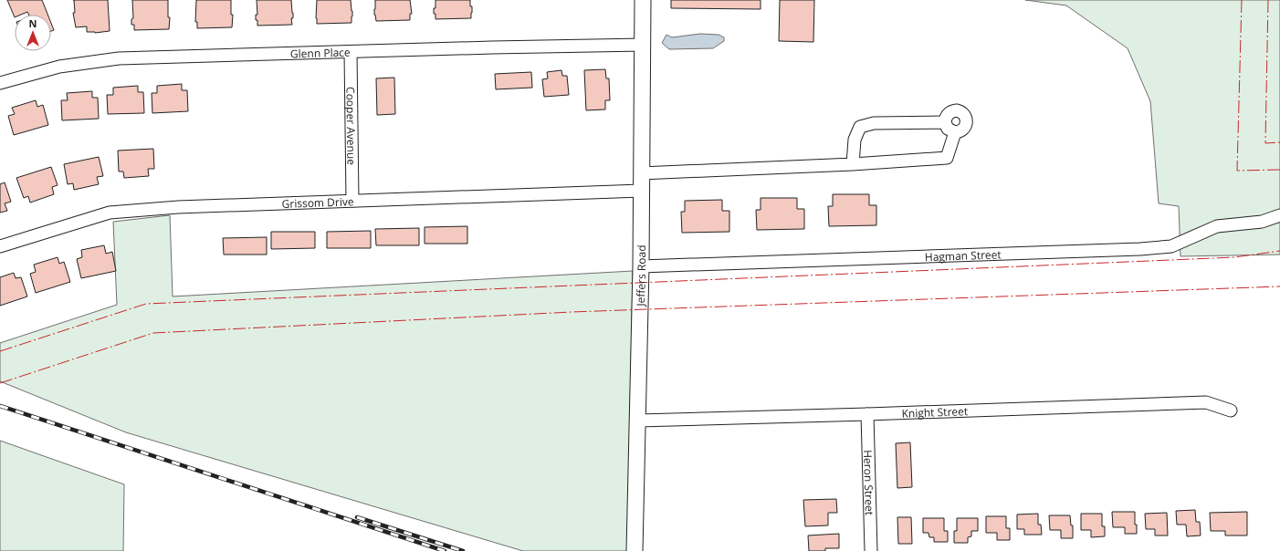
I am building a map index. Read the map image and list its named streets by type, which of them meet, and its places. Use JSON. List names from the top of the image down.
{
  "streets": {
    "main road": ["Jeffers Road"],
    "street": [
      "Glenn Place",
      "Cooper Avenue",
      "Grissom Drive",
      "Hagman Street",
      "Knight Street",
      "Heron Street"
    ]
  },
  "crossings": [
    ["Glenn Place", "Cooper Avenue"],
    ["Glenn Place", "Jeffers Road"],
    ["Cooper Avenue", "Grissom Drive"],
    ["Grissom Drive", "Jeffers Road"],
    ["Hagman Street", "Jeffers Road"],
    ["Jeffers Road", "Knight Street"],
    ["Knight Street", "Heron Street"]
  ],
  "north": "top"
}
